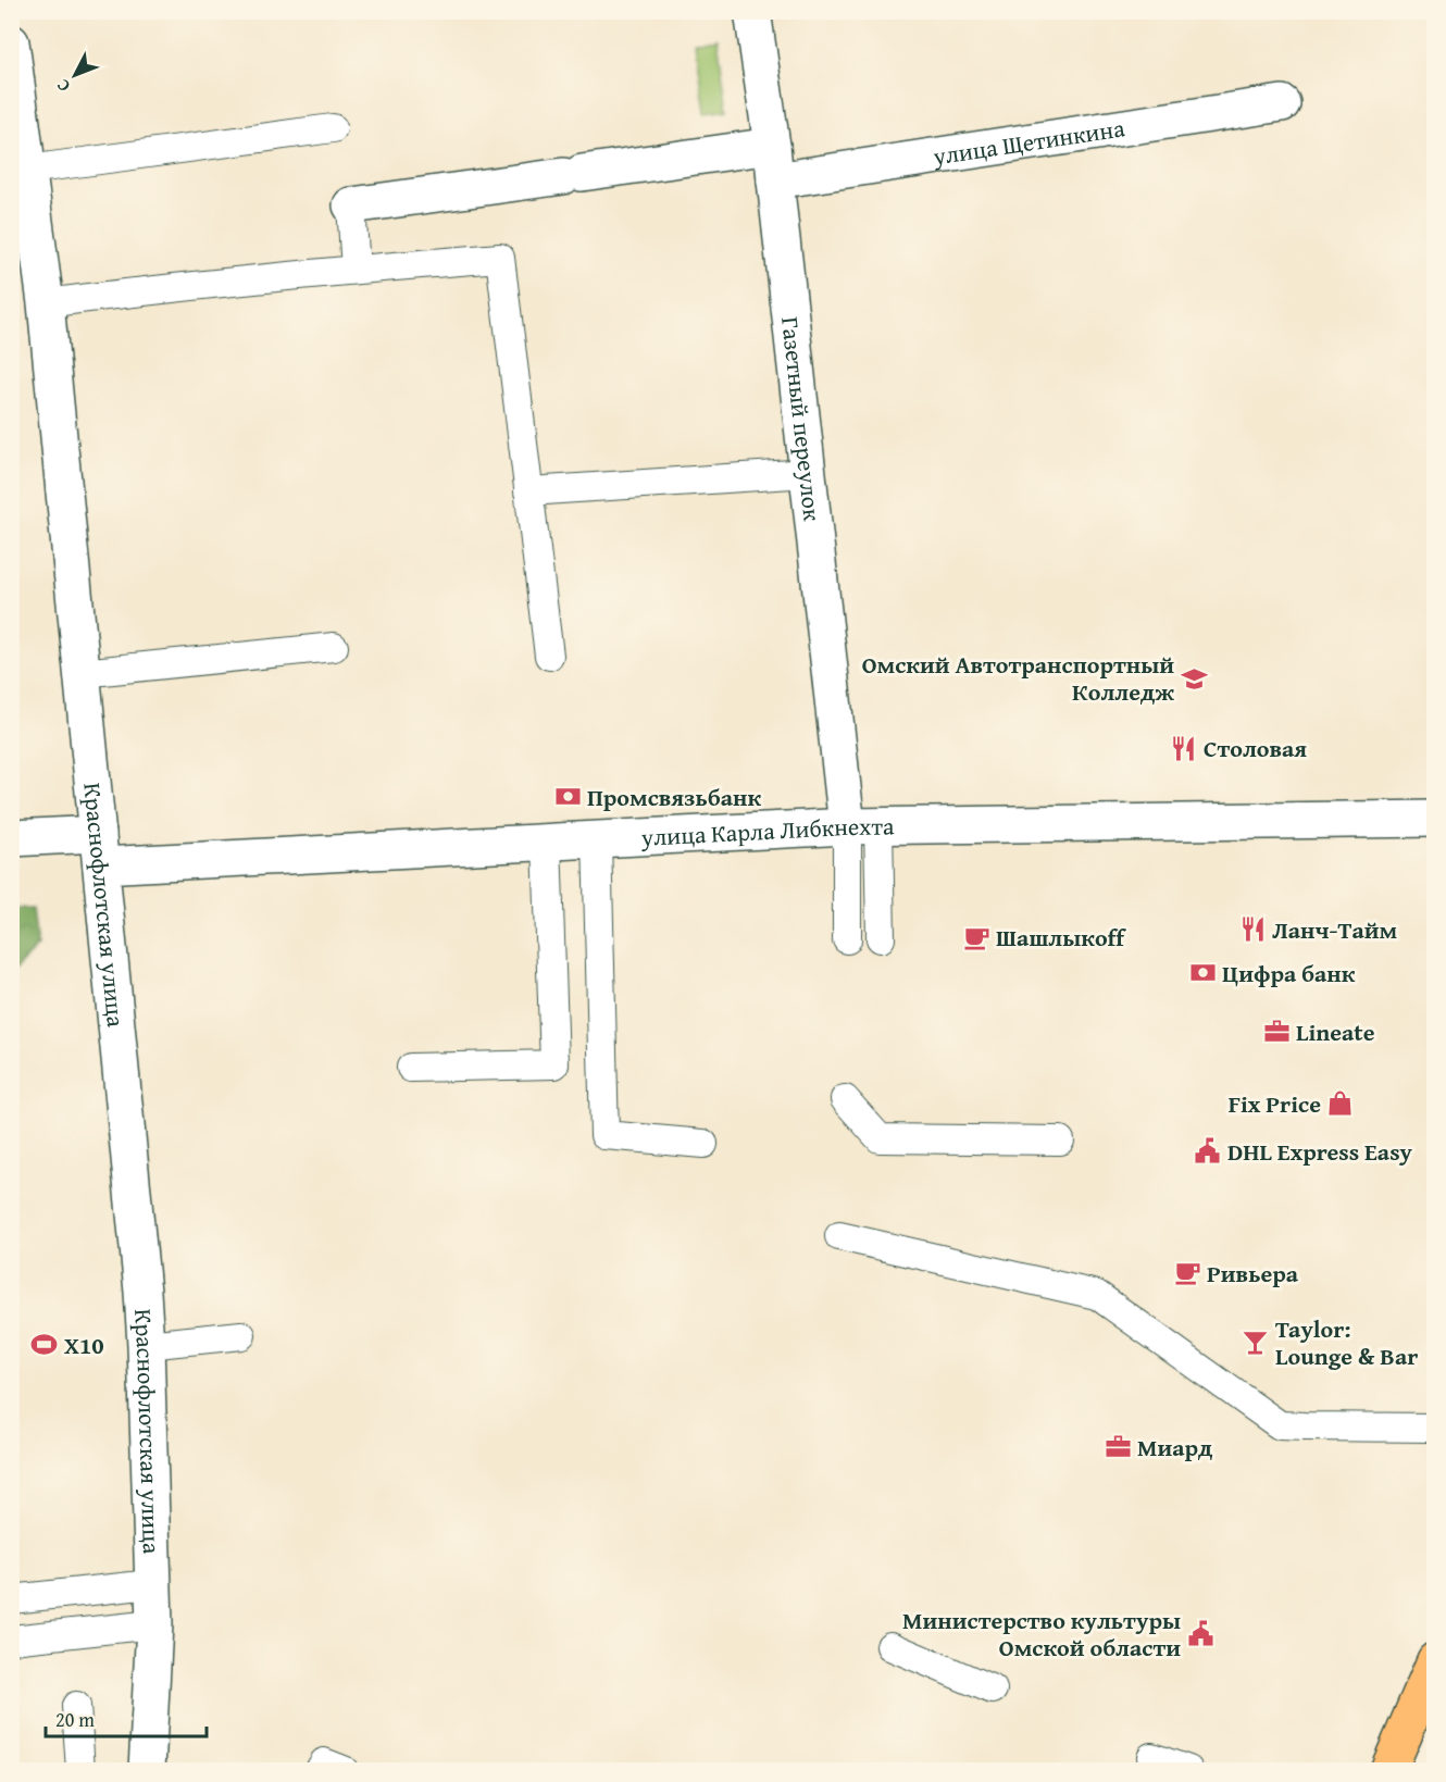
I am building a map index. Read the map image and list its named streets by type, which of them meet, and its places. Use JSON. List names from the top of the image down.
{
  "streets": {
    "street": [
      "улица Щетинкина",
      "Газетный переулок",
      "улица Карла Либкнехта",
      "Краснофлотская улица"
    ]
  },
  "crossings": [
    ["улица Щетинкина", "Газетный переулок"],
    ["Газетный переулок", "улица Карла Либкнехта"],
    ["улица Карла Либкнехта", "Краснофлотская улица"]
  ],
  "places": {
    "school or university": ["Омский Автотранспортный Колледж"],
    "restaurant": ["Столовая", "Ланч-Тайм"],
    "bank": ["Промсвязьбанк", "Цифра банк"],
    "cafe": ["Шашлыкoff", "Ривьера"],
    "office": ["Lineate", "Миард"],
    "shop": ["Fix Price"],
    "public building": ["DHL Express Easy", "Министерство культуры Омской области"],
    "bar": ["Taylor: Lounge & Bar"],
    "sports": ["Х10"]
  },
  "scale_bar": "20 m",
  "north": "bottom left"
}
